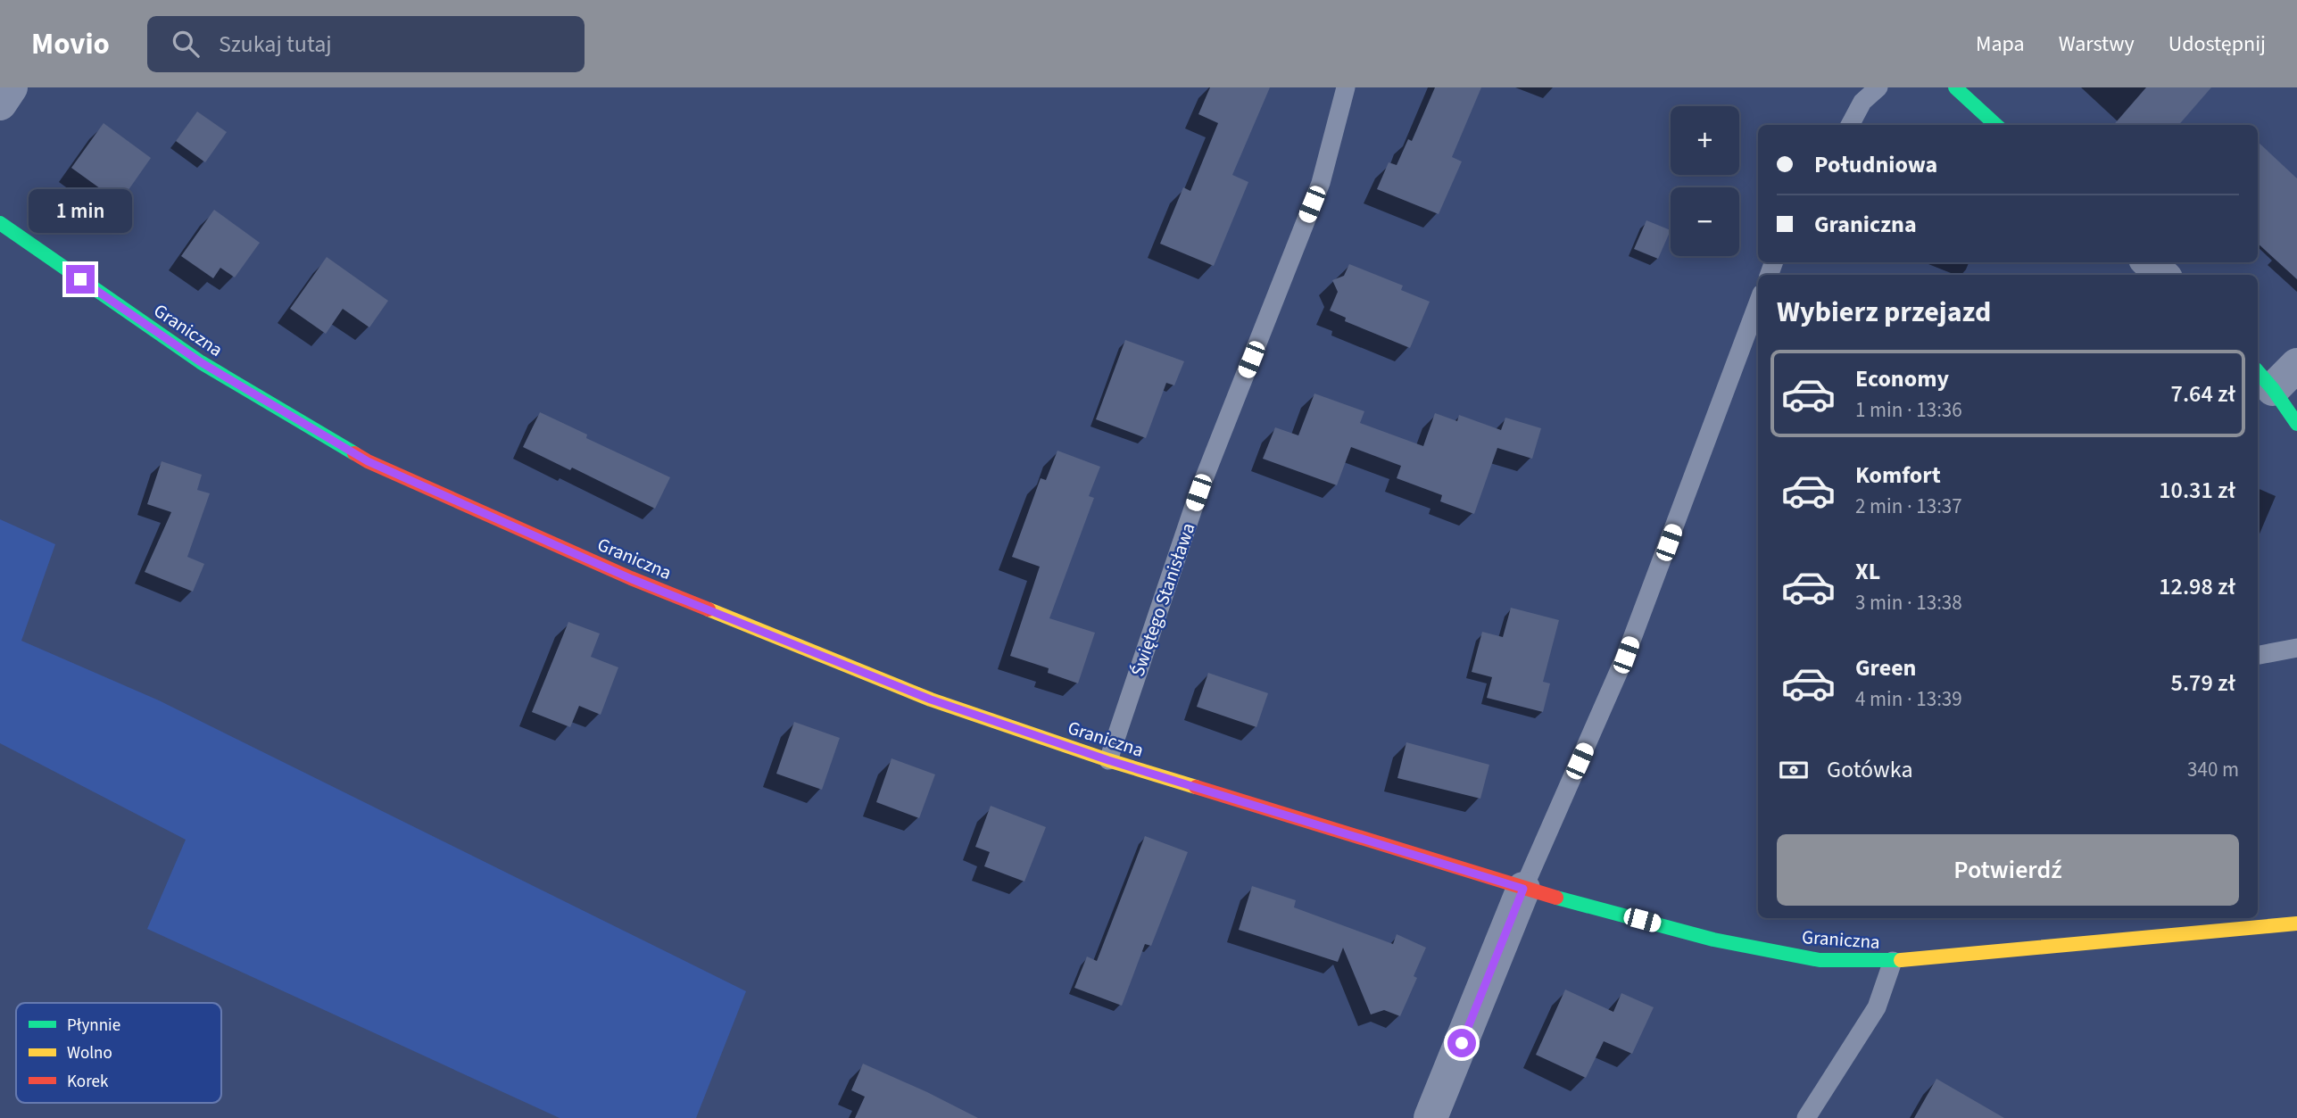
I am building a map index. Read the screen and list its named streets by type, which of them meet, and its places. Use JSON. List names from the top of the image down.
{
  "streets": {
    "street": ["Graniczna"],
    "lane": ["Świętego Stanisława"]
  },
  "crossings": [
    ["Graniczna", "Świętego Stanisława"]
  ],
  "legend": ["Płynnie", "Wolno", "Korek"],
  "page": {
    "header": "Movio",
    "search": "Szukaj tutaj",
    "nav": ["Mapa", "Warstwy", "Udostępnij"],
    "map_buttons": ["+", "−"],
    "banner": ["Południowa", "Graniczna"],
    "bubble": "1 min",
    "heading": "Wybierz przejazd",
    "list": [
      {
        "name": "Economy",
        "note": "1 min · 13:36",
        "value": "7.64 zł"
      },
      {
        "name": "Komfort",
        "note": "2 min · 13:37",
        "value": "10.31 zł"
      },
      {
        "name": "XL",
        "note": "3 min · 13:38",
        "value": "12.98 zł"
      },
      {
        "name": "Green",
        "note": "4 min · 13:39",
        "value": "5.79 zł"
      }
    ],
    "pay": ["Gotówka", "340 m"],
    "buttons": "Potwierdź"
  }
}
